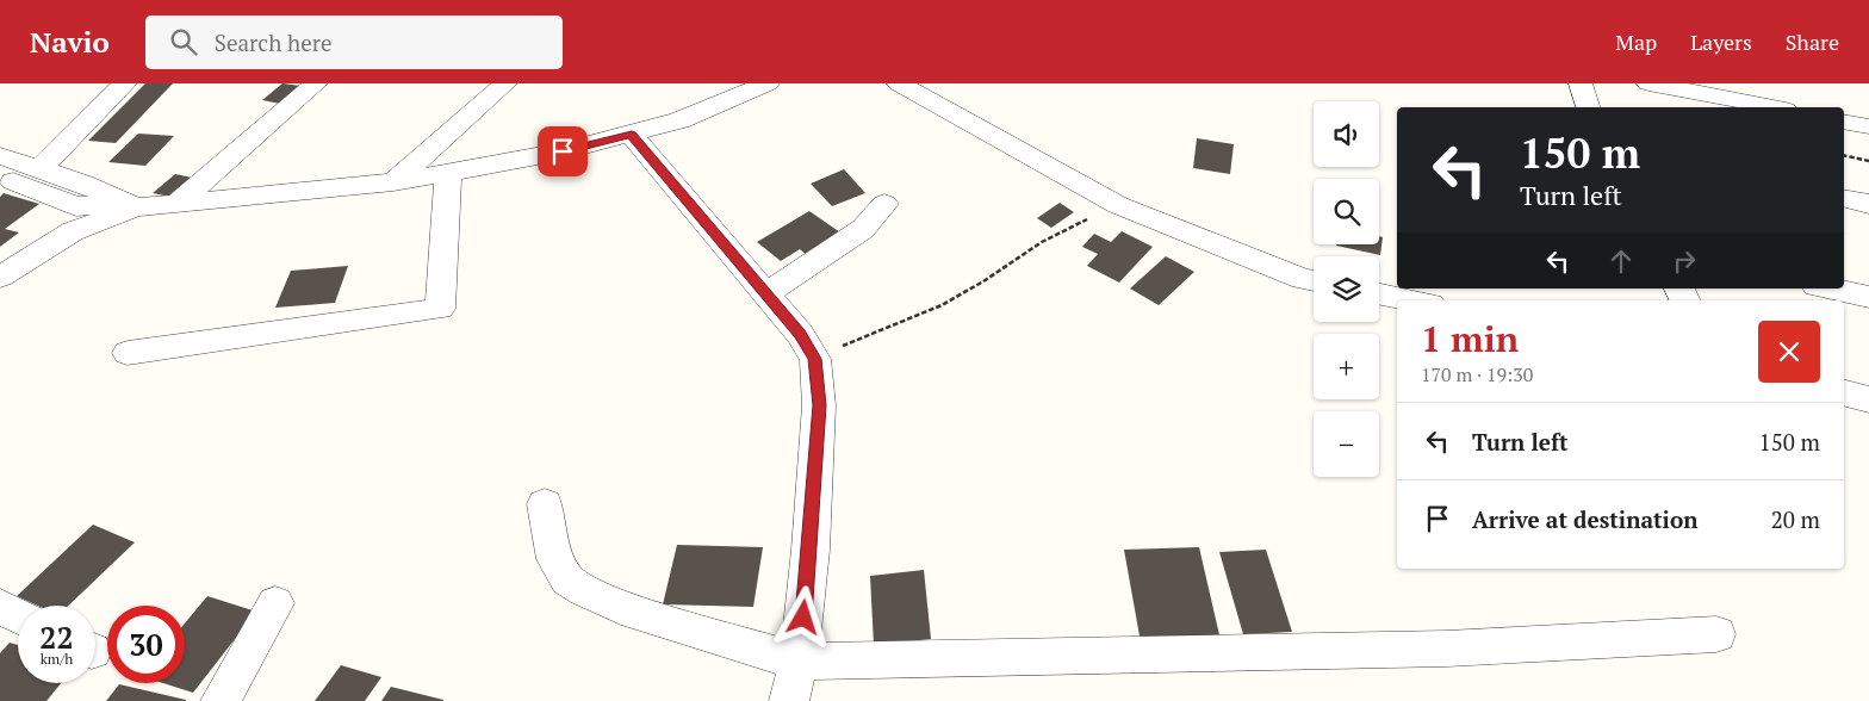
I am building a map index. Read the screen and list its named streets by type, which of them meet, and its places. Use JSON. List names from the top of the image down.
{
  "page": {
    "header": "Navio",
    "search": "Search here",
    "nav": ["Map", "Layers", "Share"],
    "map_buttons": ["+", "−"],
    "turn": ["150 m", "Turn left"],
    "heading": ["1 min", "170 m · 19:30"],
    "list": [
      {
        "name": "Turn left",
        "value": "150 m"
      },
      {
        "name": "Arrive at destination",
        "value": "20 m"
      }
    ],
    "speed": "22 km/h",
    "limit": "30"
  }
}
